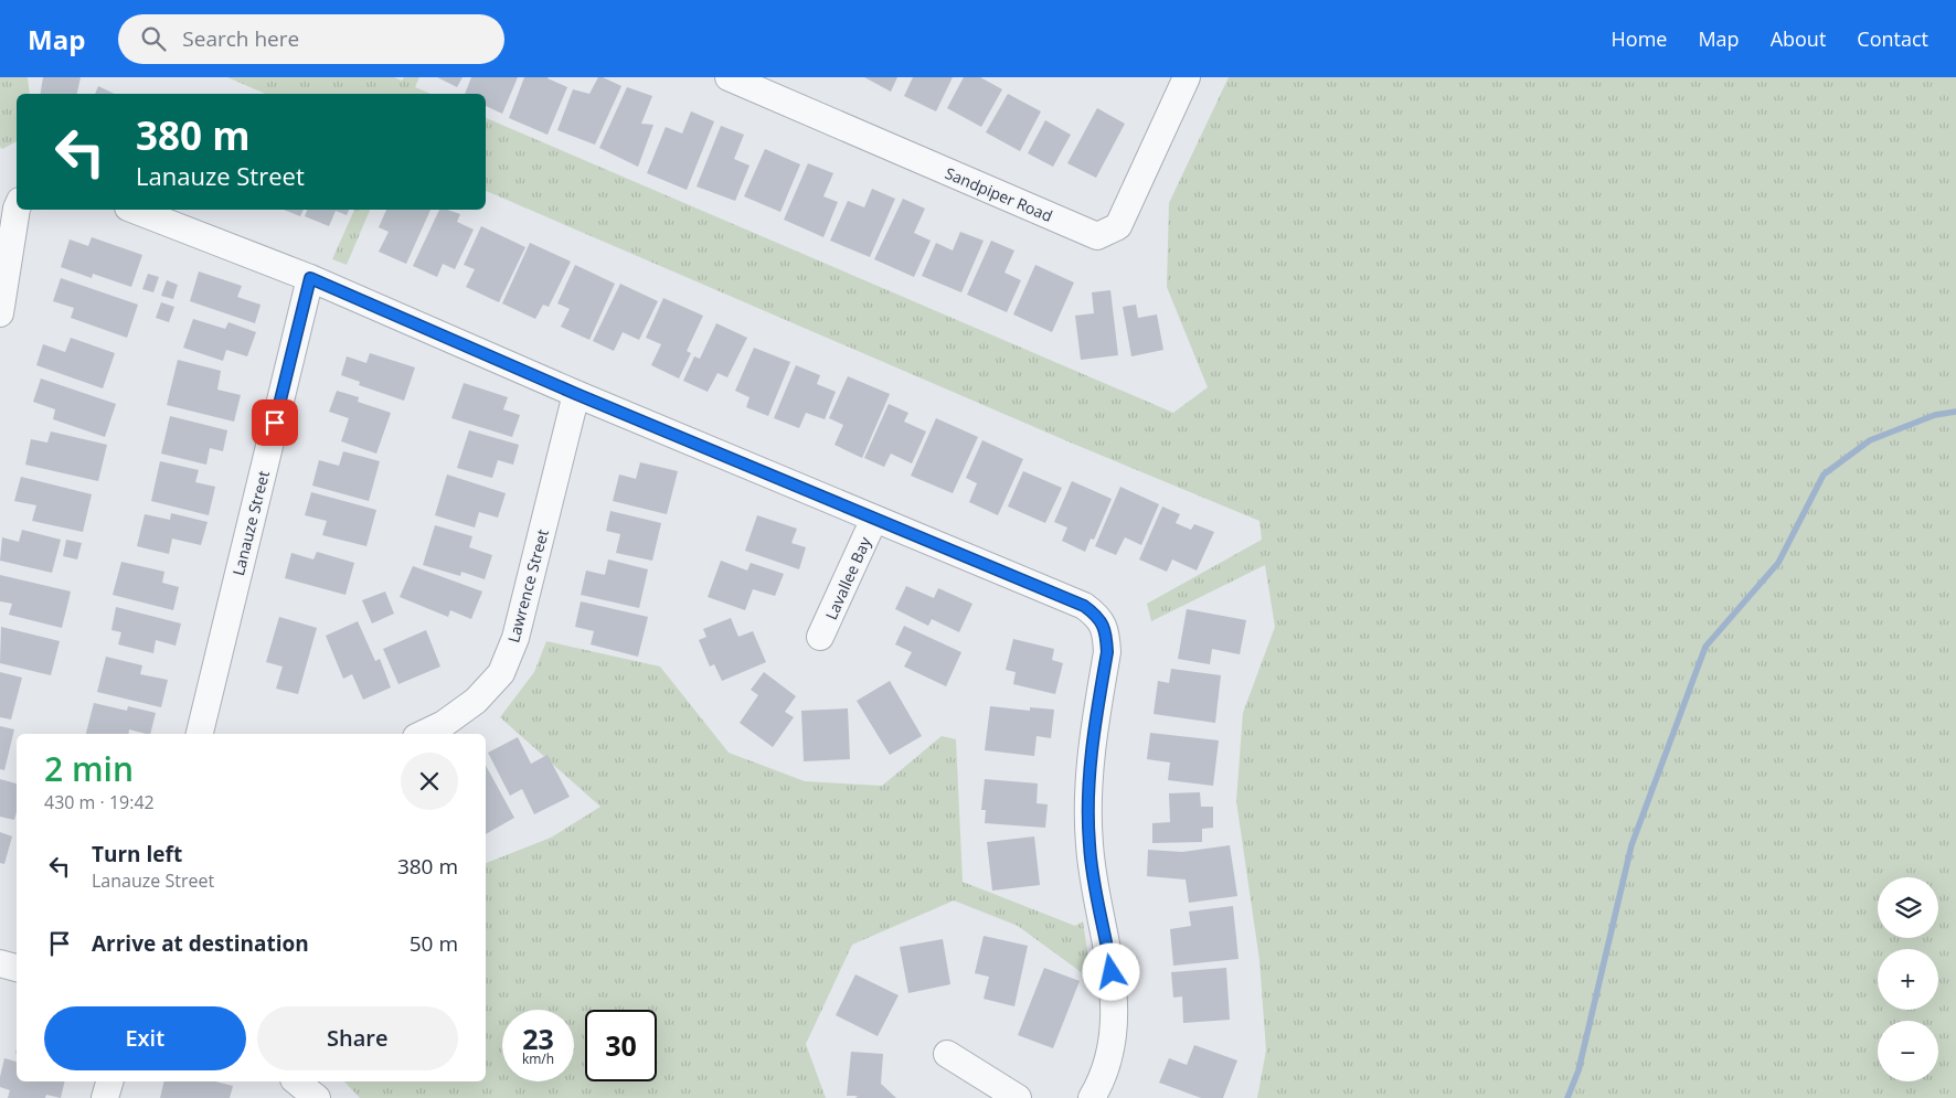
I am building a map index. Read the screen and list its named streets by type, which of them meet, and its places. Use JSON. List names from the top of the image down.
{
  "streets": {
    "street": [
      "Sandpiper Road",
      "Lanauze Street",
      "Lavallee Bay",
      "Lawrence Street"
    ]
  },
  "page": {
    "header": "Map",
    "search": "Search here",
    "nav": [
      "Home",
      "Map",
      "About",
      "Contact"
    ],
    "turn": ["380 m", "Lanauze Street"],
    "heading": ["2 min", "430 m · 19:42"],
    "list": [
      {
        "name": "Turn left",
        "note": "Lanauze Street",
        "value": "380 m"
      },
      {
        "name": "Arrive at destination",
        "value": "50 m"
      }
    ],
    "map_buttons": ["+", "−"],
    "buttons": ["Exit", "Share"],
    "speed": "23 km/h",
    "limit": "30"
  }
}
